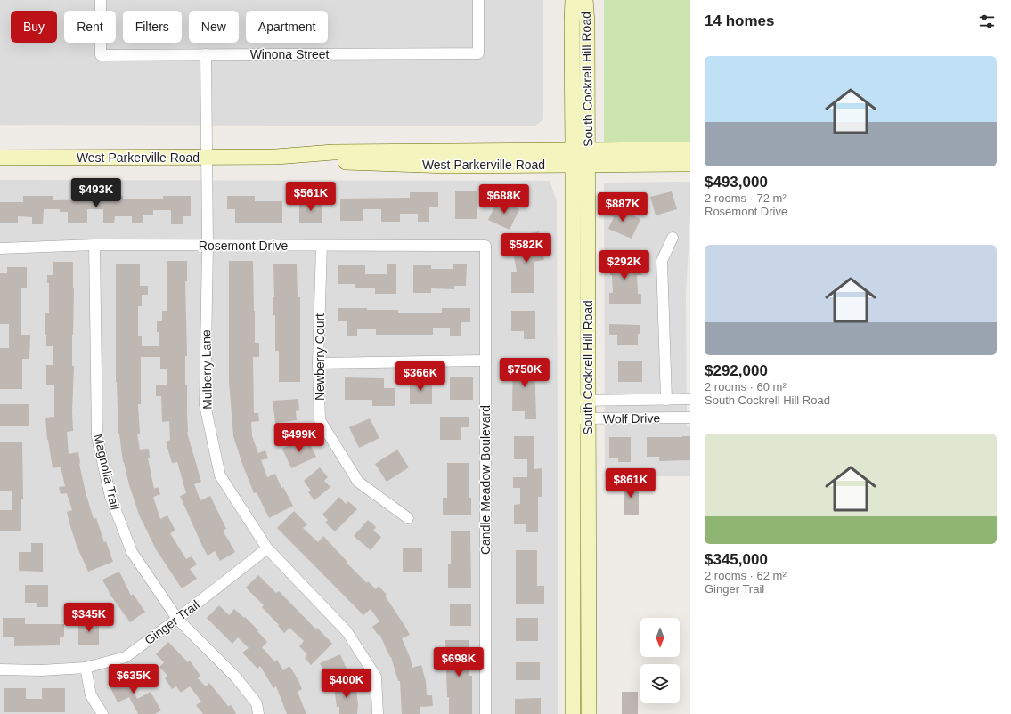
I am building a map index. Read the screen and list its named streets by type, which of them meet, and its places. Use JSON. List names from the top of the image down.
{
  "streets": {
    "main road": ["South Cockrell Hill Road", "West Parkerville Road"],
    "street": [
      "Winona Street",
      "Rosemont Drive",
      "Newberry Court",
      "Mulberry Lane",
      "Wolf Drive",
      "Magnolia Trail",
      "Candle Meadow Boulevard",
      "Ginger Trail"
    ]
  },
  "crossings": [
    ["Winona Street", "Mulberry Lane"],
    ["South Cockrell Hill Road", "West Parkerville Road"],
    ["South Cockrell Hill Road", "Wolf Drive"],
    ["West Parkerville Road", "Mulberry Lane"],
    ["Rosemont Drive", "Newberry Court"],
    ["Rosemont Drive", "Mulberry Lane"],
    ["Rosemont Drive", "Magnolia Trail"],
    ["Rosemont Drive", "Candle Meadow Boulevard"],
    ["Mulberry Lane", "Ginger Trail"],
    ["Magnolia Trail", "Ginger Trail"]
  ],
  "north": "bottom",
  "page": {
    "heading": "14 homes",
    "chip": [
      "Buy",
      "Rent",
      "Filters",
      "New",
      "Apartment"
    ],
    "list": [
      {
        "name": "$493,000",
        "note": "2 rooms · 72 m² · Rosemont Drive"
      },
      {
        "name": "$292,000",
        "note": "2 rooms · 60 m² · South Cockrell Hill Road"
      },
      {
        "name": "$345,000",
        "note": "2 rooms · 62 m² · Ginger Trail"
      }
    ],
    "price": [
      "$493K",
      "$561K",
      "$688K",
      "$887K",
      "$582K",
      "$292K",
      "$750K",
      "$366K",
      "$499K",
      "$861K",
      "$345K",
      "$698K",
      "$635K",
      "$400K"
    ]
  }
}
